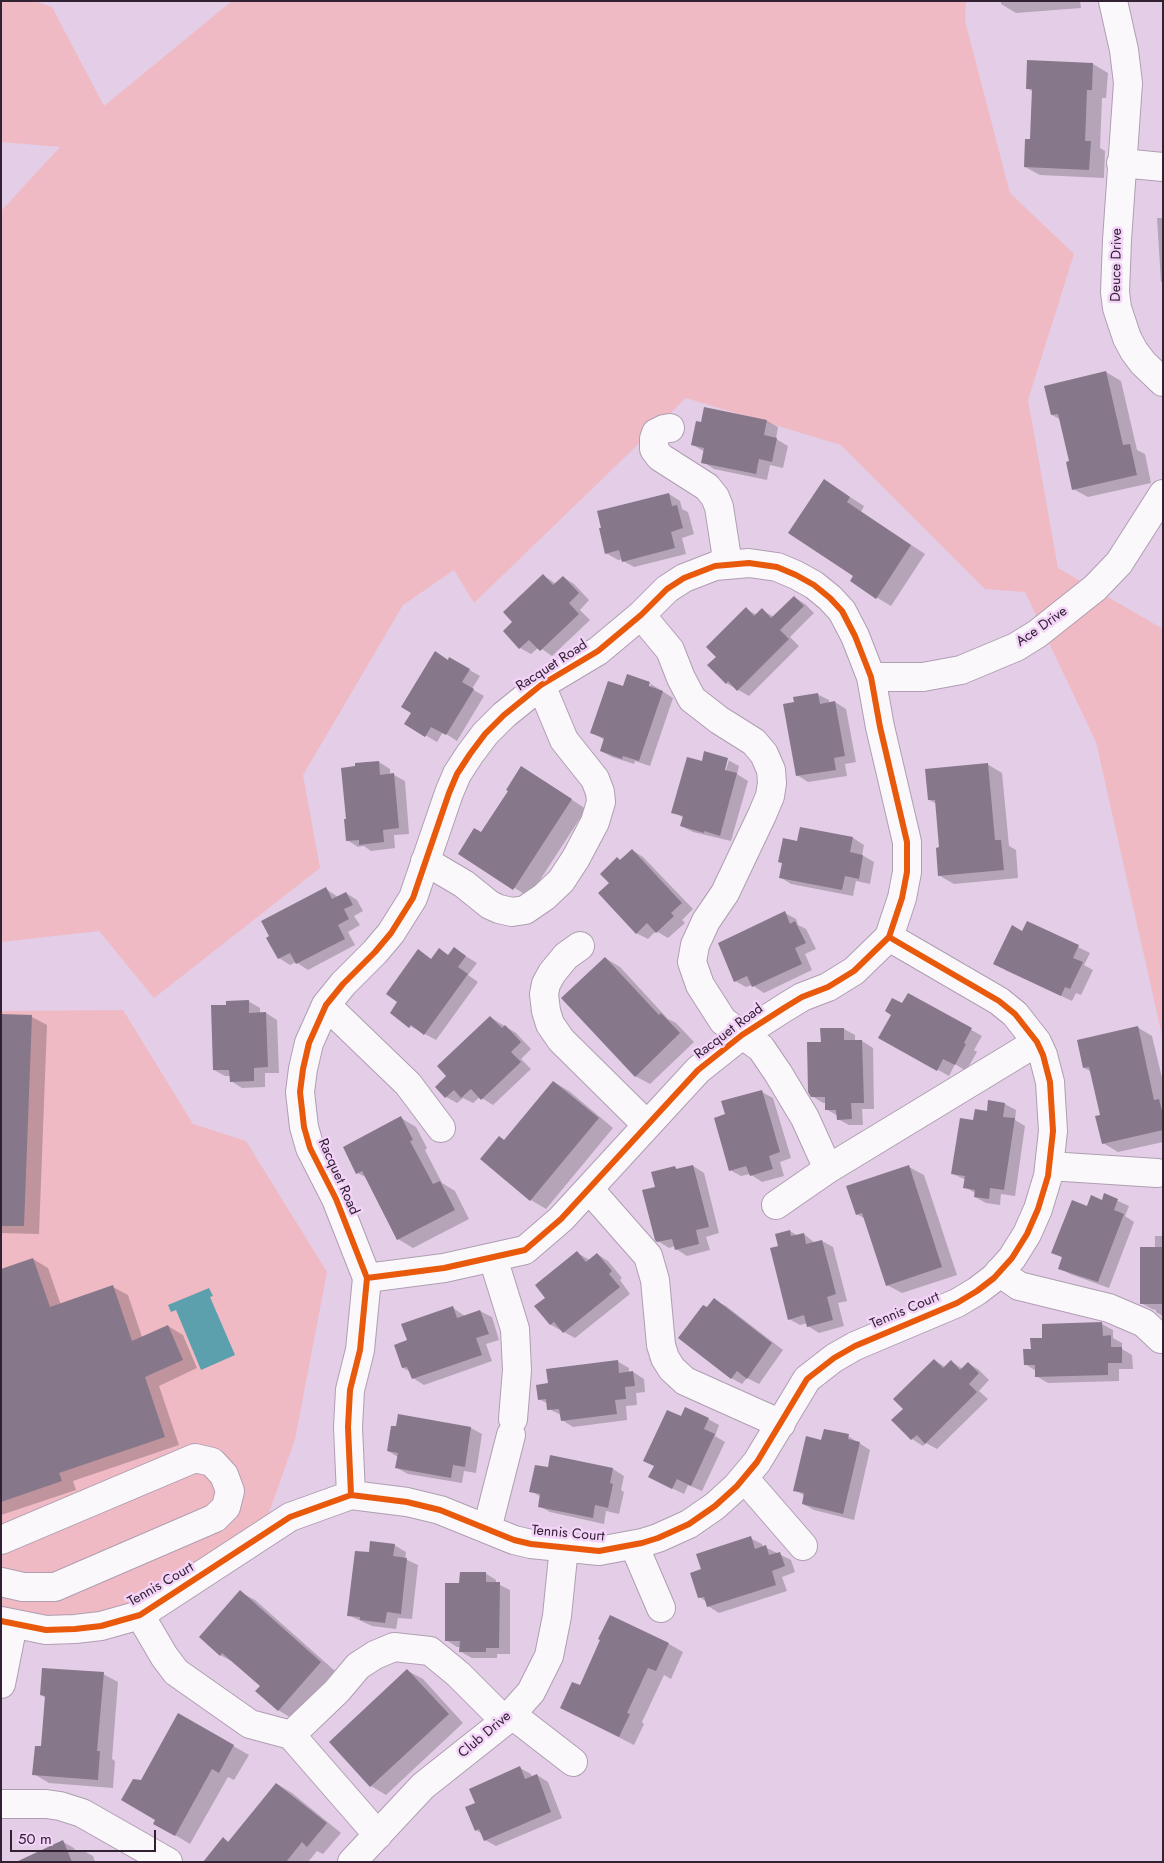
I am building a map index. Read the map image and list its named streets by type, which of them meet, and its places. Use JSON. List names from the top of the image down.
{
  "streets": {
    "street": [
      "Deuce Drive",
      "Ace Drive",
      "Racquet Road",
      "Tennis Court",
      "Club Drive"
    ]
  },
  "crossings": [
    ["Ace Drive", "Racquet Road"],
    ["Racquet Road", "Tennis Court"],
    ["Tennis Court", "Club Drive"]
  ],
  "scale_bar": "50 m"
}
